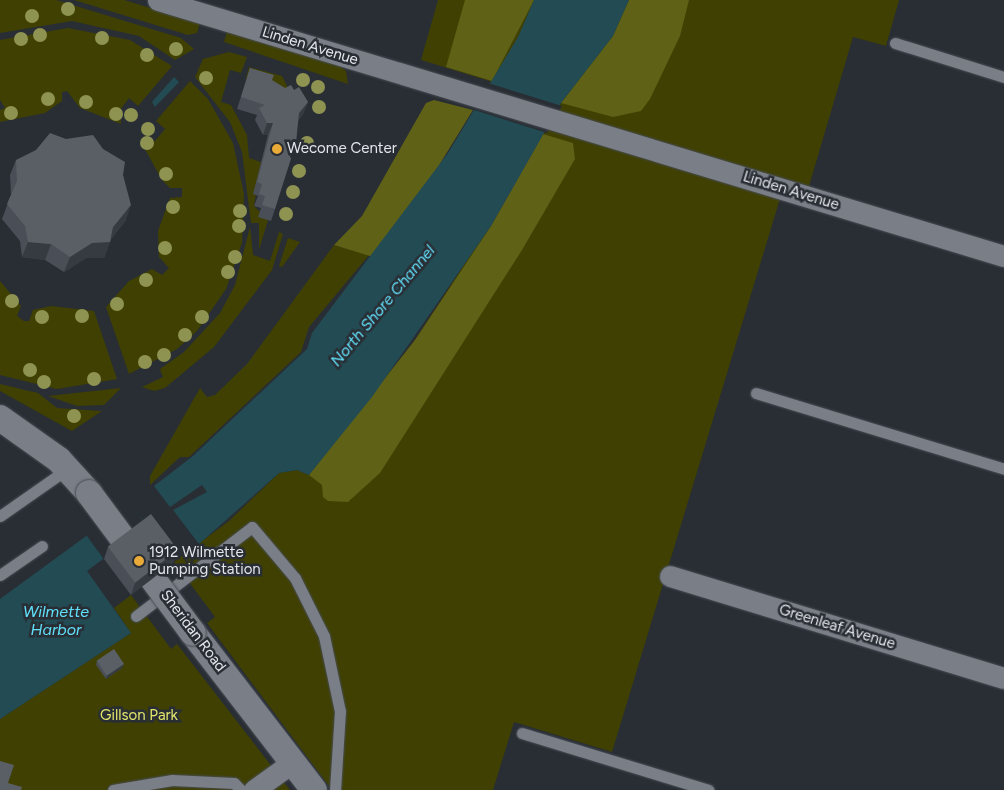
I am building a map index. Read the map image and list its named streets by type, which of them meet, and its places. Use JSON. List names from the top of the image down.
{
  "streets": {
    "street": ["Linden Avenue", "Greenleaf Avenue", "Sheridan Road"]
  },
  "water": ["North Shore Channel", "Wilmette Harbor"],
  "parks": ["Gillson Park"],
  "places": ["Wecome Center", "1912 Wilmette Pumping Station"]
}
